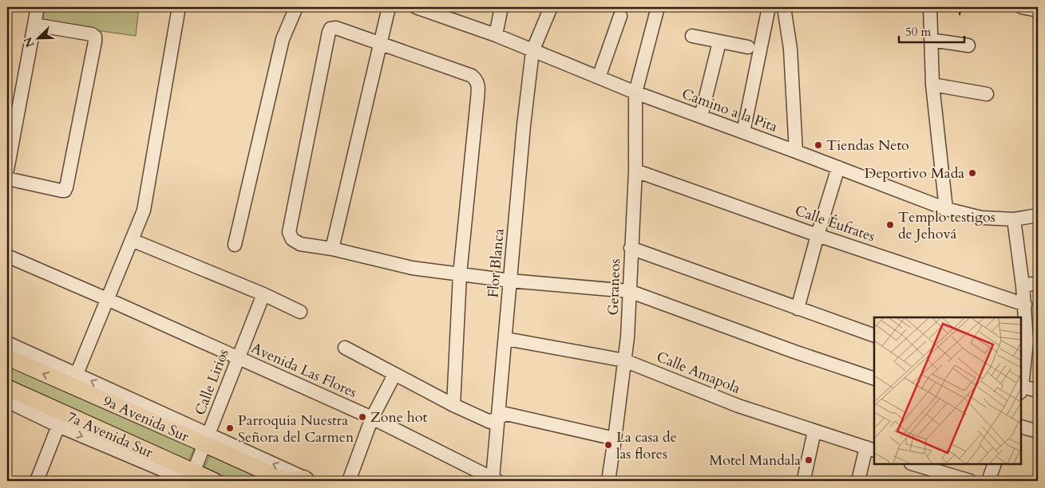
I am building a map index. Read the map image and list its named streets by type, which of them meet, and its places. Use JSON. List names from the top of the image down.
{
  "streets": {
    "main road": ["9a Avenida Sur", "7a Avenida Sur"],
    "street": [
      "Camino a la Pita",
      "Calle Éufrates",
      "Flor Blanca",
      "Geraneos",
      "Avenida Las Flores",
      "Calle Amapola",
      "Calle Lirios"
    ]
  },
  "crossings": [
    ["Camino a la Pita", "Flor Blanca"],
    ["Camino a la Pita", "Geraneos"],
    ["Calle Éufrates", "Geraneos"],
    ["Flor Blanca", "Avenida Las Flores"],
    ["Flor Blanca", "Calle Amapola"],
    ["Geraneos", "Calle Amapola"],
    ["Avenida Las Flores", "Calle Lirios"],
    ["Calle Lirios", "9a Avenida Sur"],
    ["Calle Lirios", "7a Avenida Sur"]
  ],
  "one_way": ["9a Avenida Sur", "7a Avenida Sur"],
  "places": [
    "Tiendas Neto",
    "Deportivo Mada",
    "Templo testigos de Jehová",
    "Zone hot",
    "Parroquia Nuestra Señora del Carmen",
    "La casa de las flores",
    "Motel Mandala"
  ],
  "scale_bar": "50 m",
  "north": "bottom left"
}
